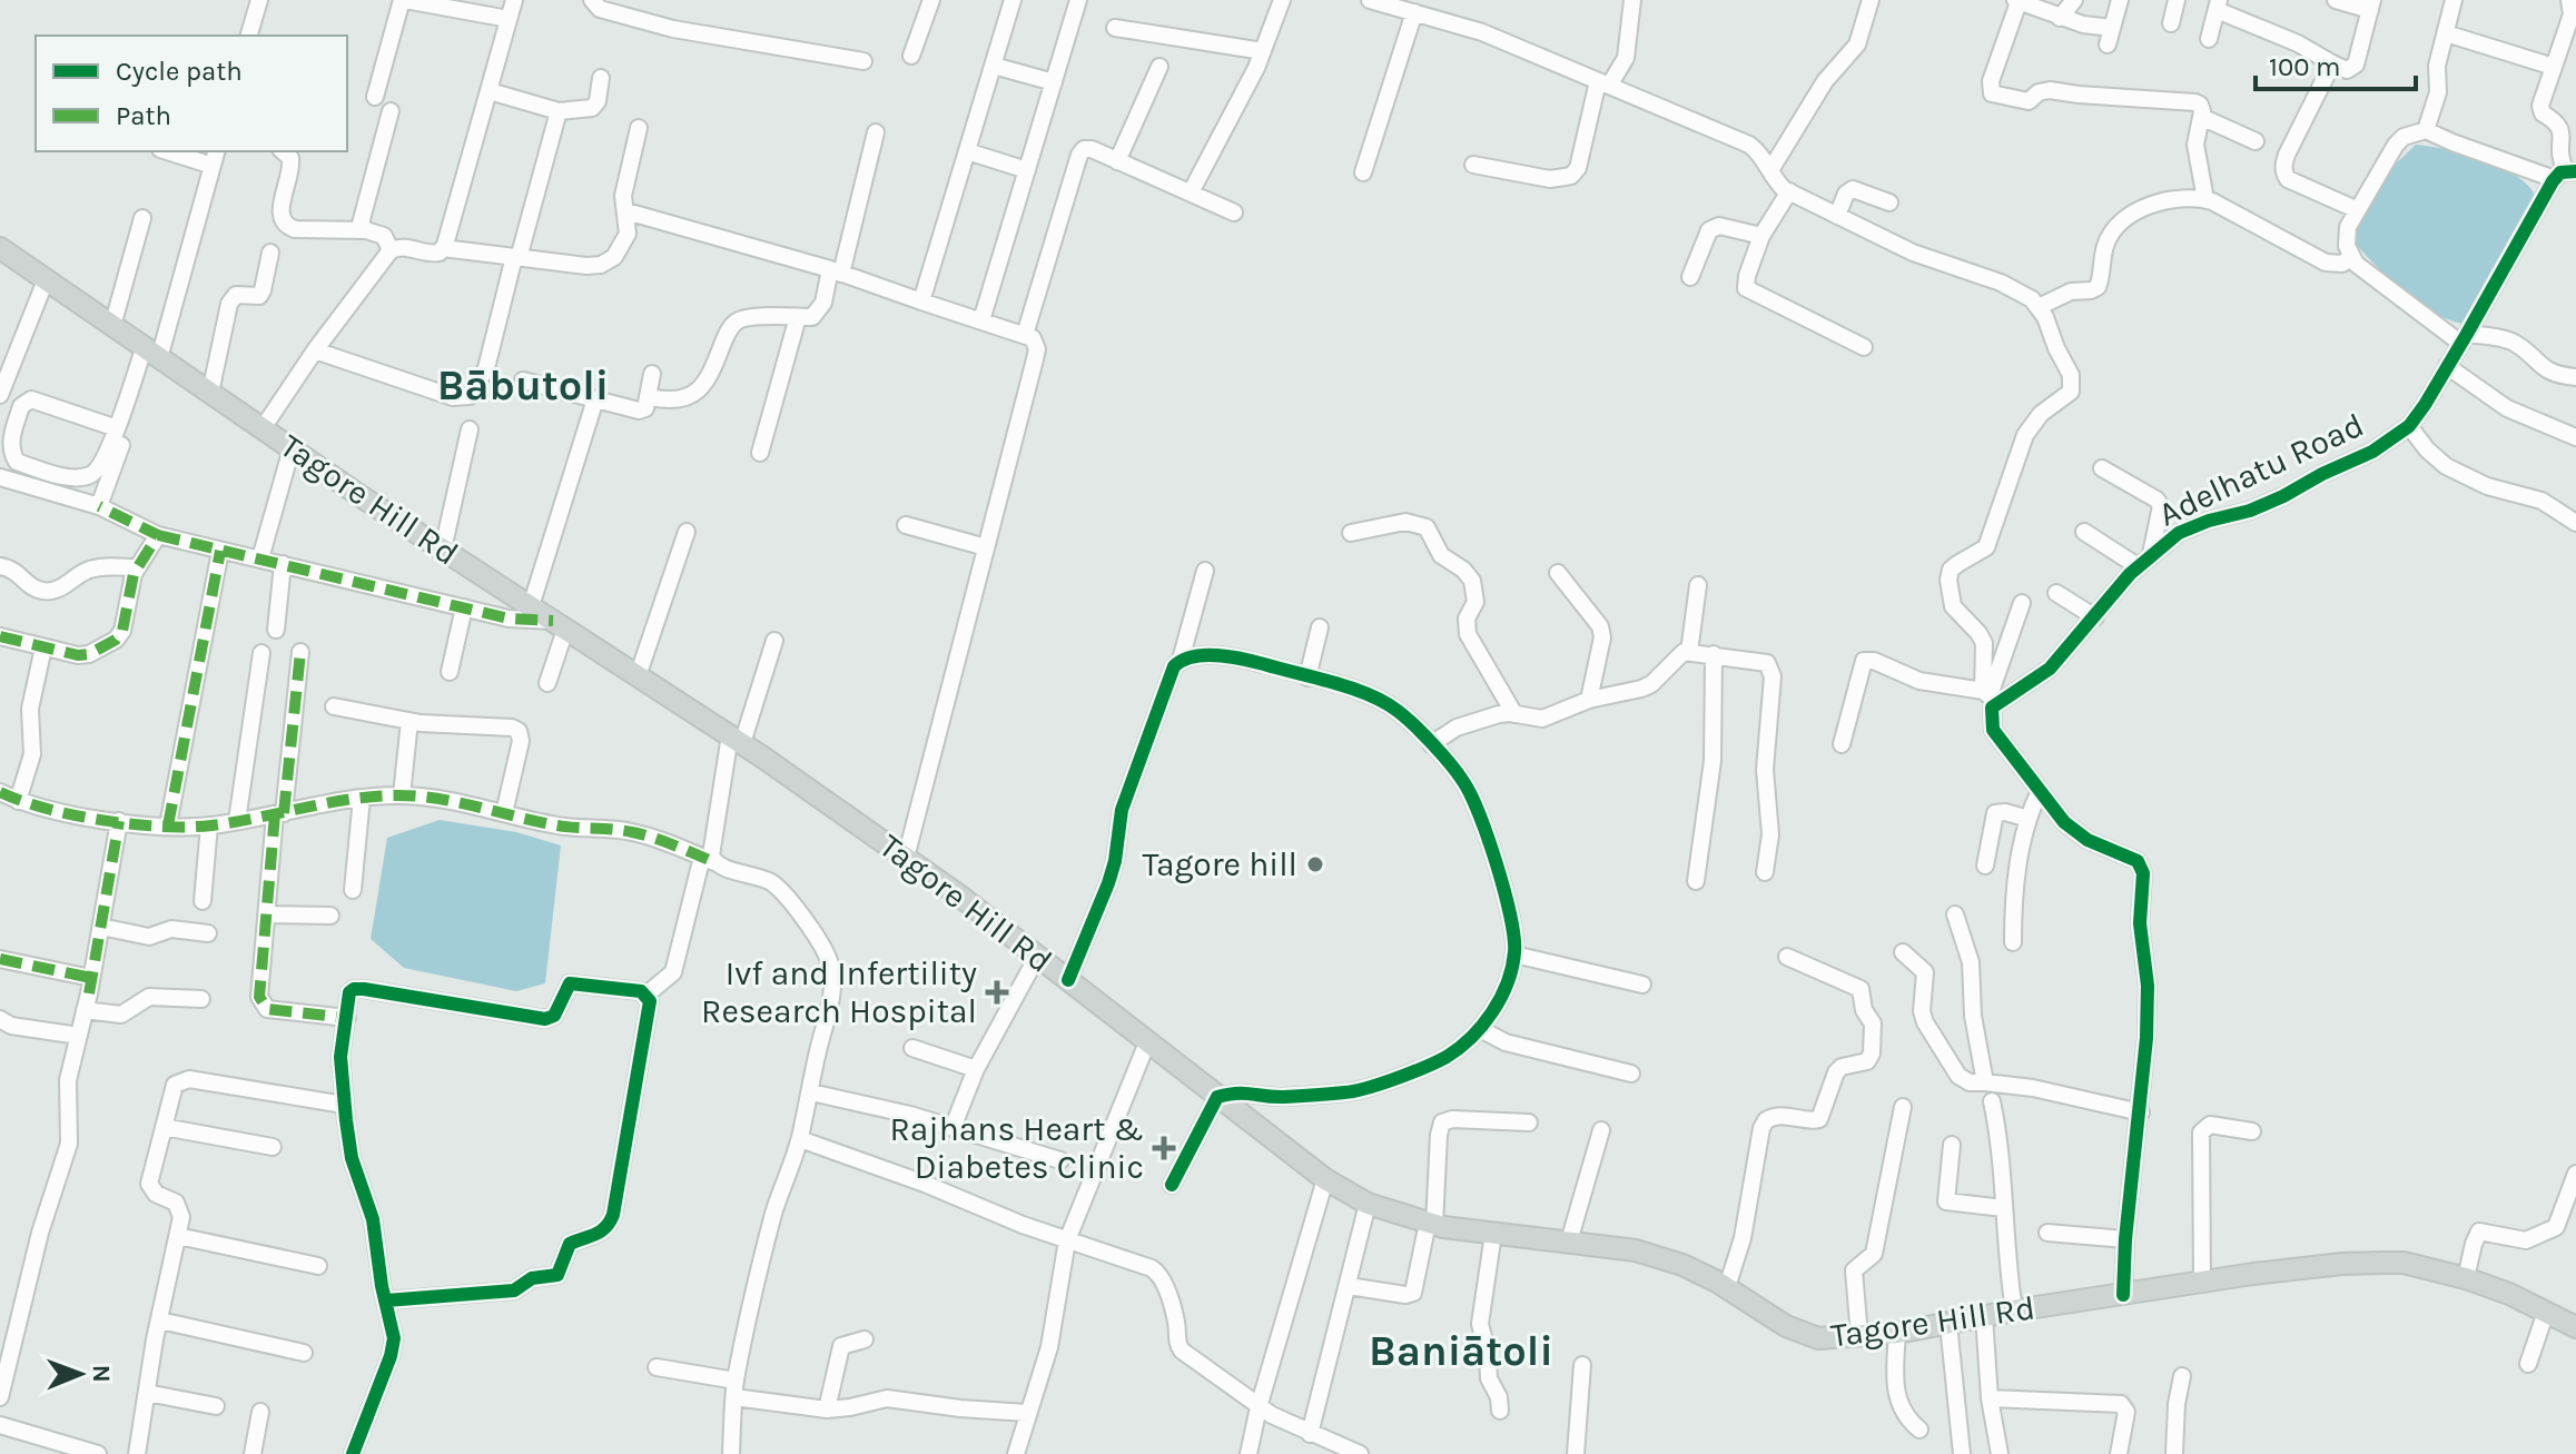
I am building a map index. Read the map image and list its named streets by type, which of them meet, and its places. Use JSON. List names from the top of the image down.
{
  "streets": {
    "main road": ["Tagore Hill Rd"],
    "street": ["Adelhatu Road"]
  },
  "districts": ["Bābutoli", "Baniātoli"],
  "places": {
    "other": ["Tagore hill"],
    "health": ["Ivf and Infertility Research Hospital", "Rajhans Heart & Diabetes Clinic"]
  },
  "legend": ["Cycle path", "Path"],
  "scale_bar": "100 m",
  "north": "right"
}
